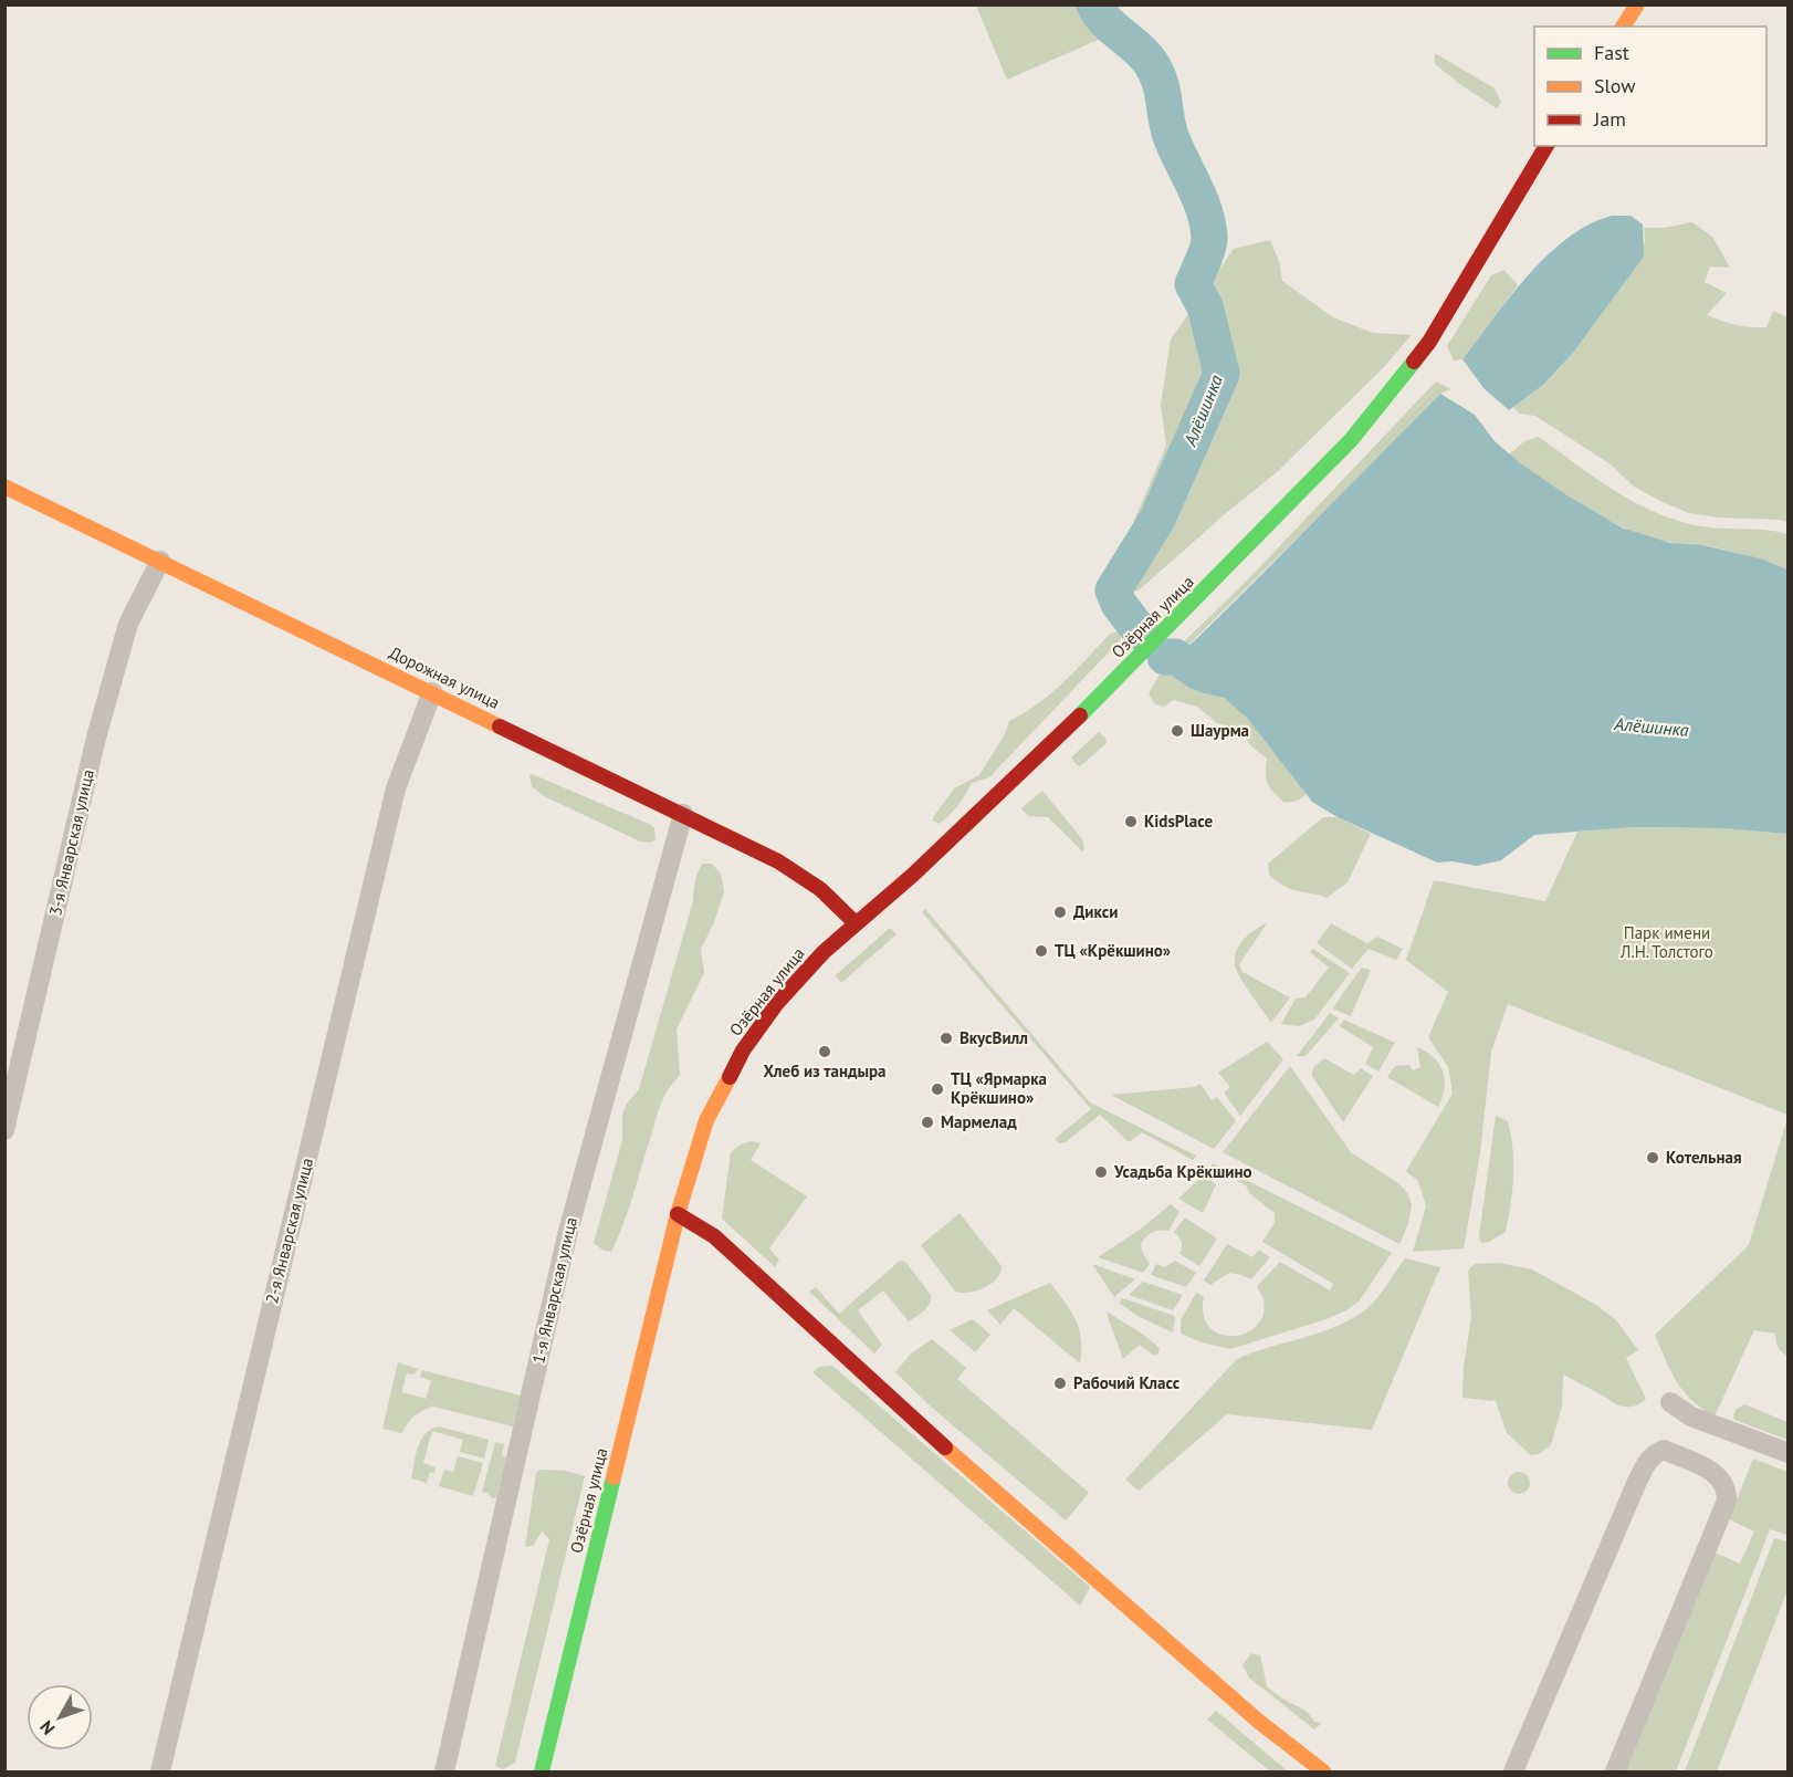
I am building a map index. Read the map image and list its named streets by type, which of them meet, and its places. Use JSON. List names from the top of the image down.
{
  "streets": {
    "main road": ["Озёрная улица", "Дорожная улица"],
    "street": ["3-я Январская улица", "2-я Январская улица", "1-я Январская улица"]
  },
  "crossings": [
    ["Озёрная улица", "Дорожная улица"],
    ["Дорожная улица", "3-я Январская улица"],
    ["Дорожная улица", "2-я Январская улица"],
    ["Дорожная улица", "1-я Январская улица"]
  ],
  "water": ["Алёшинка"],
  "parks": ["Парк имени Л.Н. Толстого"],
  "places": [
    "Шаурма",
    "KidsPlace",
    "Дикси",
    "ТЦ «Крёкшино»",
    "ВкусВилл",
    "Хлеб из тандыра",
    "ТЦ «Ярмарка Крёкшино»",
    "Мармелад",
    "Котельная",
    "Усадьба Крёкшино",
    "Рабочий Класс"
  ],
  "legend": ["Fast", "Slow", "Jam"],
  "north": "bottom left"
}
